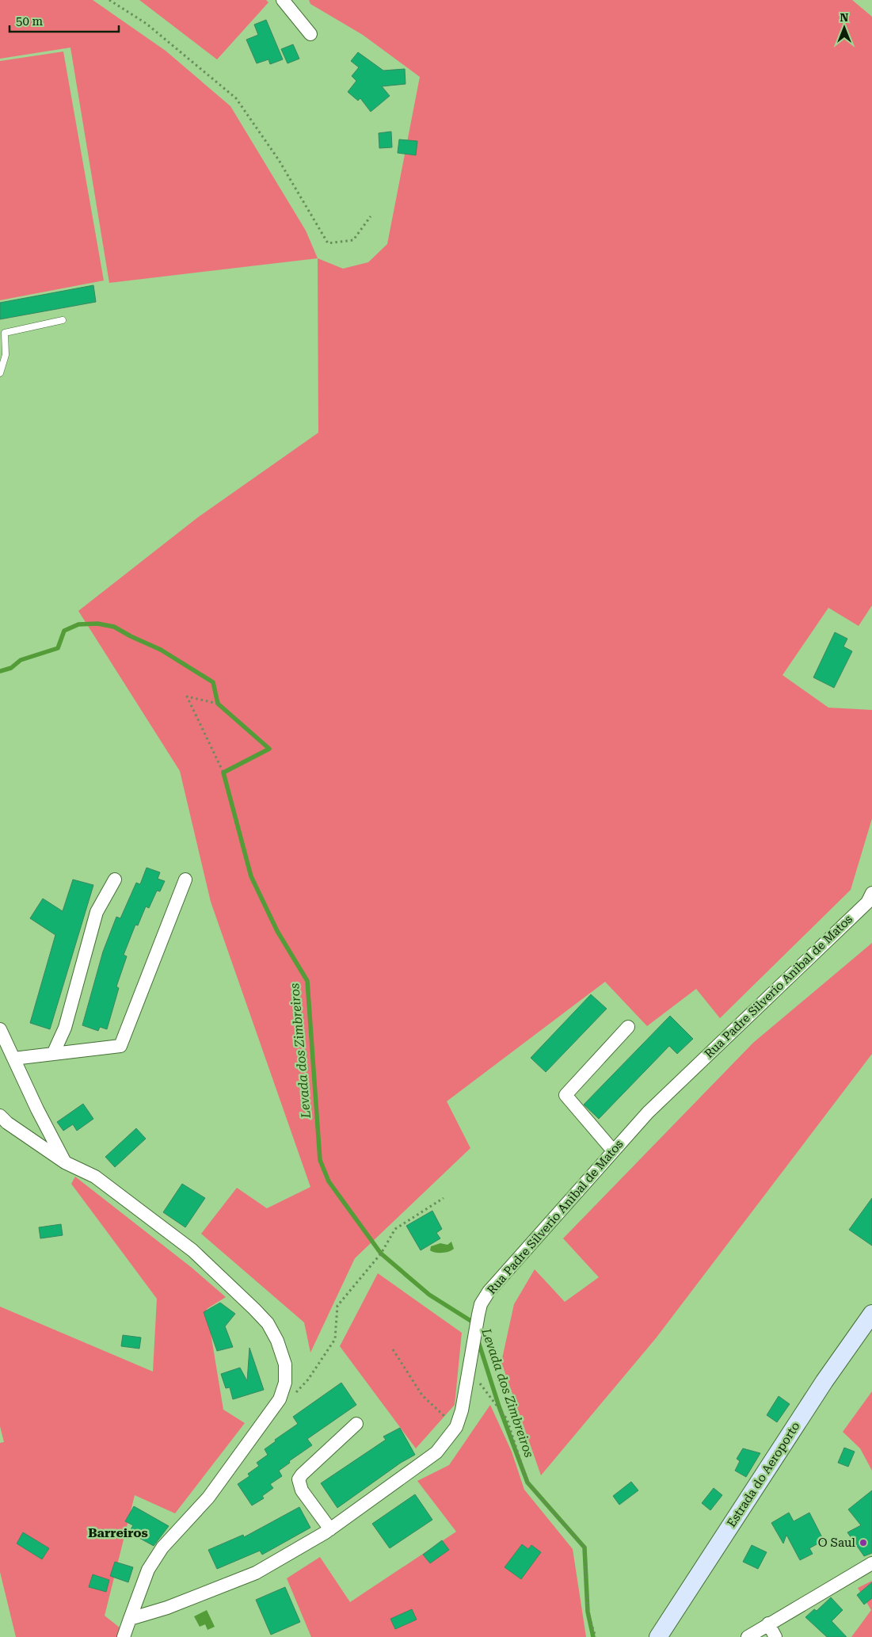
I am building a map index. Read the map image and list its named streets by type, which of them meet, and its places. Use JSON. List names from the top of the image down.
{
  "streets": {
    "main road": ["Estrada do Aeroporto"],
    "street": ["Rua Padre Silverio Anibal de Matos"]
  },
  "districts": ["Barreiros"],
  "water": ["Levada dos Zimbreiros"],
  "places": ["O Saul"],
  "scale_bar": "50 m",
  "north": "top"
}
